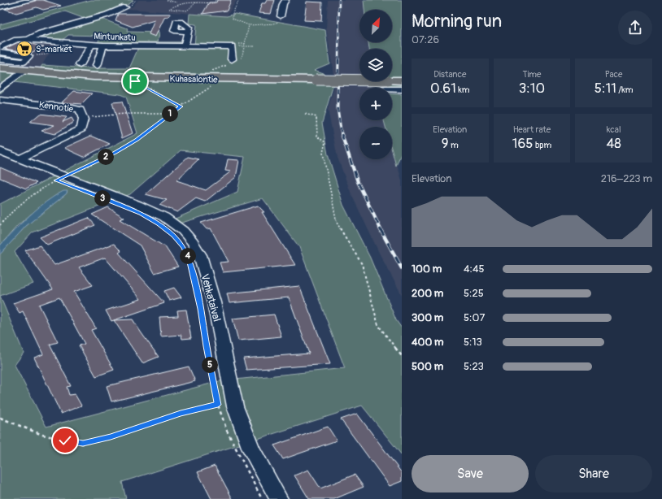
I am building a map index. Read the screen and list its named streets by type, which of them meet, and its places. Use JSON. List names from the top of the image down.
{
  "streets": {
    "main road": ["Kuhasalontie"],
    "street": ["Mintunkatu", "Kennotie", "Vehkataival"]
  },
  "crossings": [
    ["Kennotie", "Vehkataival"]
  ],
  "places": {
    "supermarket": ["S-market"]
  },
  "north": "top right",
  "page": {
    "heading": ["Morning run", "07:26"],
    "map_buttons": ["+", "−"],
    "stats": [
      ["Distance", "0.61 km"],
      ["Time", "3:10"],
      ["Pace", "5:11 /km"],
      ["Elevation", "9 m"],
      ["Heart rate", "165 bpm"],
      ["kcal", "48"]
    ],
    "pins": [
      "1",
      "2",
      "3",
      "4",
      "5"
    ],
    "chart": ["Elevation", "216–223 m"],
    "list": [
      {
        "name": "100 m",
        "note": "4:45"
      },
      {
        "name": "200 m",
        "note": "5:25"
      },
      {
        "name": "300 m",
        "note": "5:07"
      },
      {
        "name": "400 m",
        "note": "5:13"
      },
      {
        "name": "500 m",
        "note": "5:23"
      }
    ],
    "buttons": ["Save", "Share"]
  }
}
